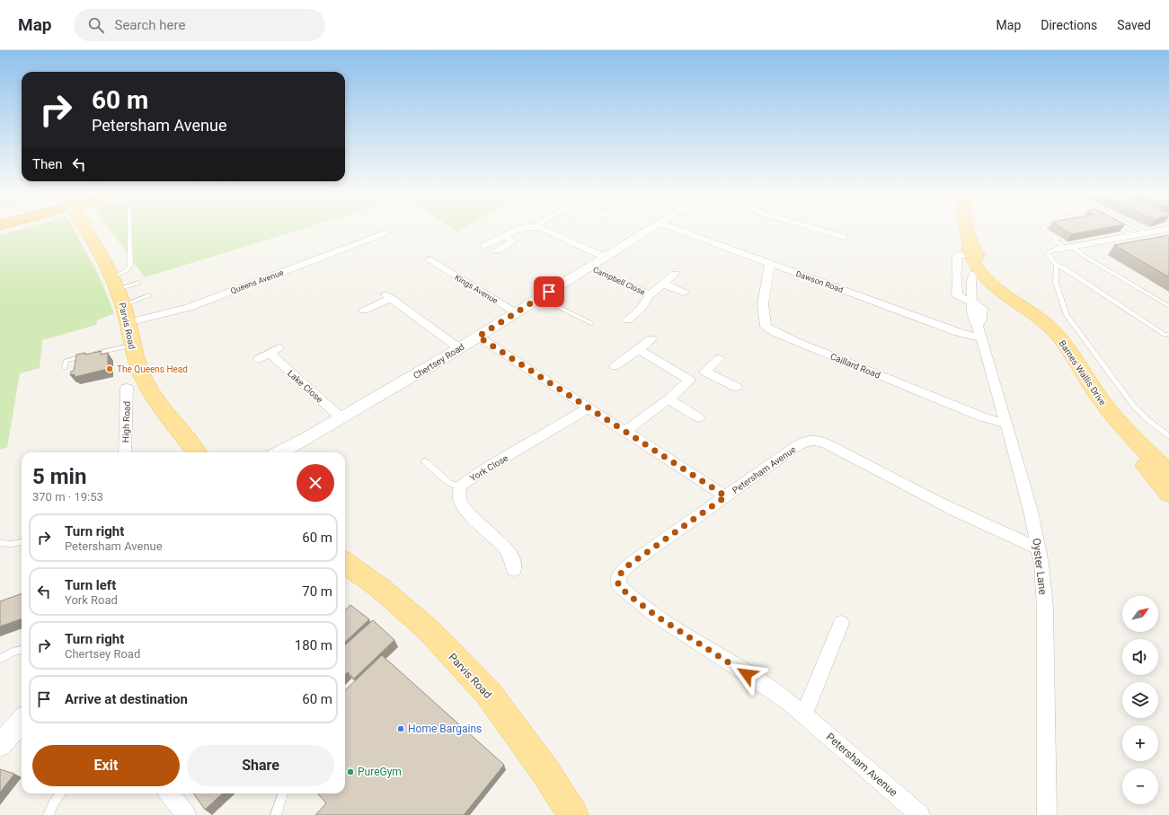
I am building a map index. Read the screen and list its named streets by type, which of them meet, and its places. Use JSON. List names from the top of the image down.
{
  "streets": {
    "main road": ["Parvis Road", "Barnes Wallis Drive"],
    "street": [
      "Campbell Close",
      "Queens Avenue",
      "Dawson Road",
      "Kings Avenue",
      "Chertsey Road",
      "Caillard Road",
      "Lake Close",
      "High Road",
      "York Close",
      "Petersham Avenue",
      "Oyster Lane"
    ]
  },
  "crossings": [
    ["Campbell Close", "Chertsey Road"],
    ["Queens Avenue", "Parvis Road"],
    ["Dawson Road", "Caillard Road"],
    ["Dawson Road", "Oyster Lane"],
    ["Kings Avenue", "Chertsey Road"],
    ["Chertsey Road", "Lake Close"],
    ["Caillard Road", "Oyster Lane"],
    ["Barnes Wallis Drive", "Oyster Lane"],
    ["Petersham Avenue", "Oyster Lane"]
  ],
  "places": ["The Queens Head", "Home Bargains", "PureGym"],
  "north": "top right",
  "page": {
    "header": "Map",
    "search": "Search here",
    "nav": ["Map", "Directions", "Saved"],
    "turn": ["60 m", "Petersham Avenue"],
    "then": "Then",
    "heading": ["5 min", "370 m · 19:53"],
    "list": [
      {
        "name": "Turn right",
        "note": "Petersham Avenue",
        "value": "60 m"
      },
      {
        "name": "Turn left",
        "note": "York Road",
        "value": "70 m"
      },
      {
        "name": "Turn right",
        "note": "Chertsey Road",
        "value": "180 m"
      },
      {
        "name": "Arrive at destination",
        "value": "60 m"
      }
    ],
    "map_buttons": ["+", "−"],
    "buttons": ["Exit", "Share"]
  }
}
